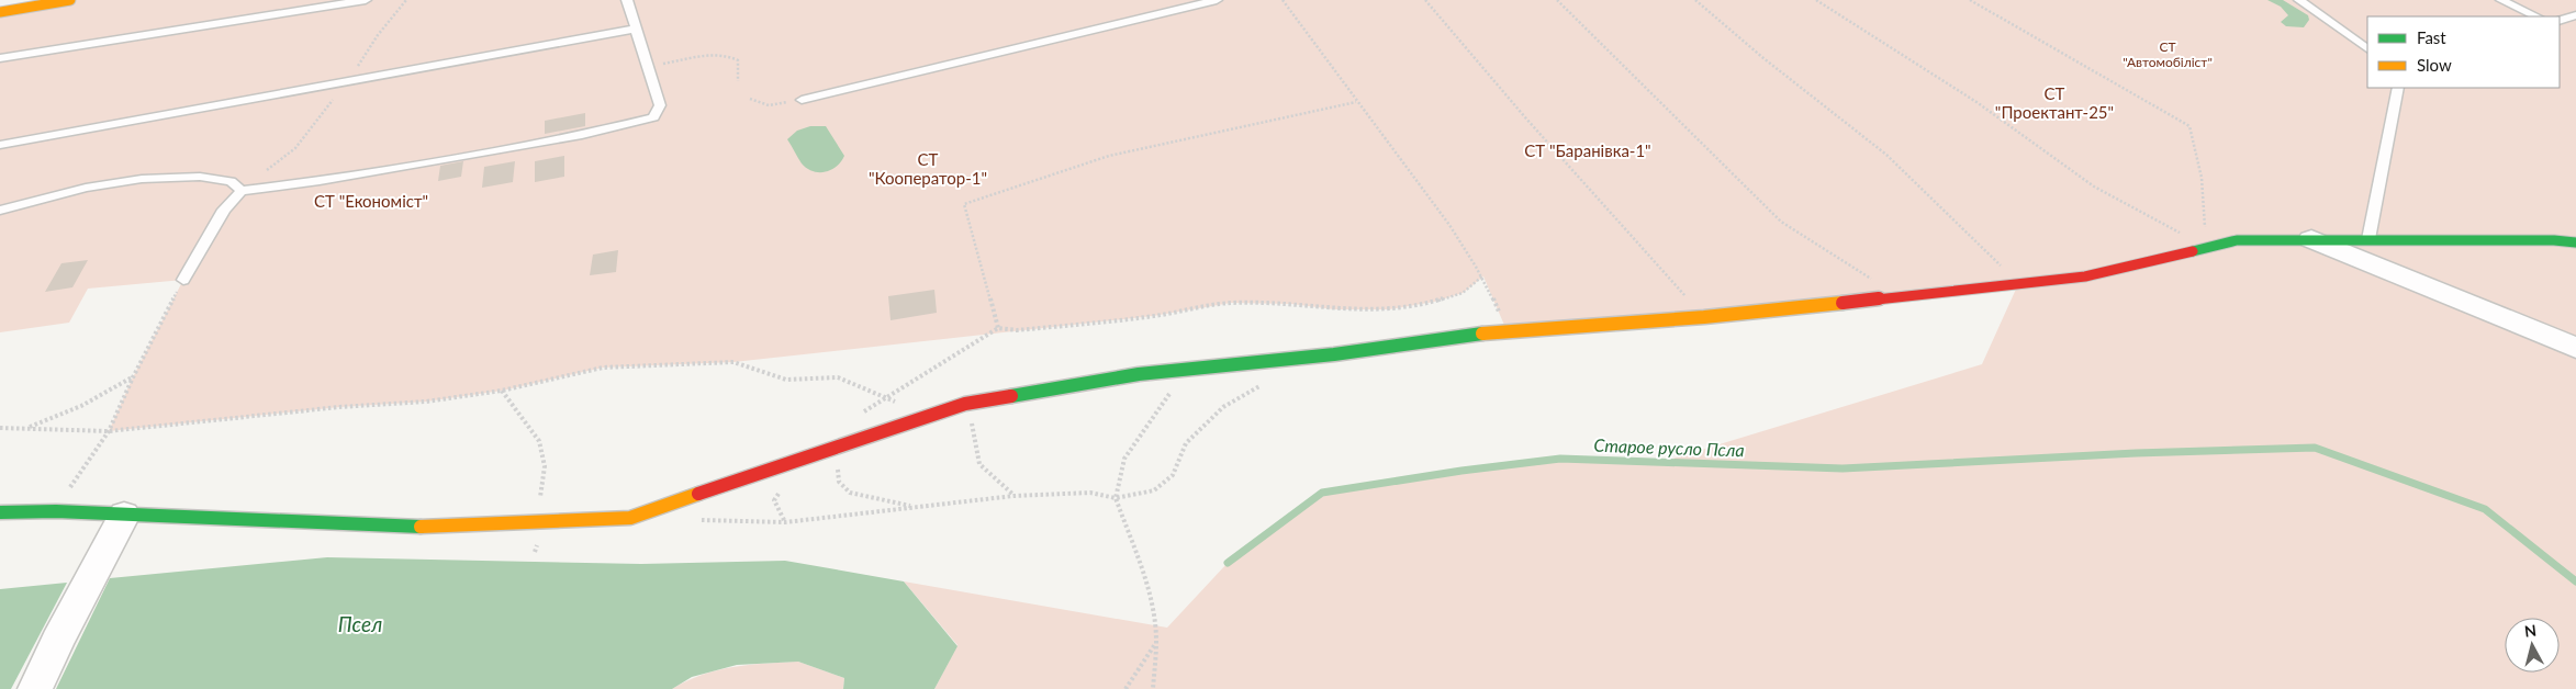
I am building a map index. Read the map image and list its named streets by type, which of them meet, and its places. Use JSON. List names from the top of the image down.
{
  "water": ["Старое русло Псла", "Псел"],
  "parks": [
    "СТ \"Автомобіліст\"",
    "СТ \"Проектант-25\"",
    "СТ \"Баранівка-1\"",
    "СТ \"Кооператор-1\"",
    "СТ \"Економіст\""
  ],
  "legend": ["Fast", "Slow"],
  "north": "top"
}
